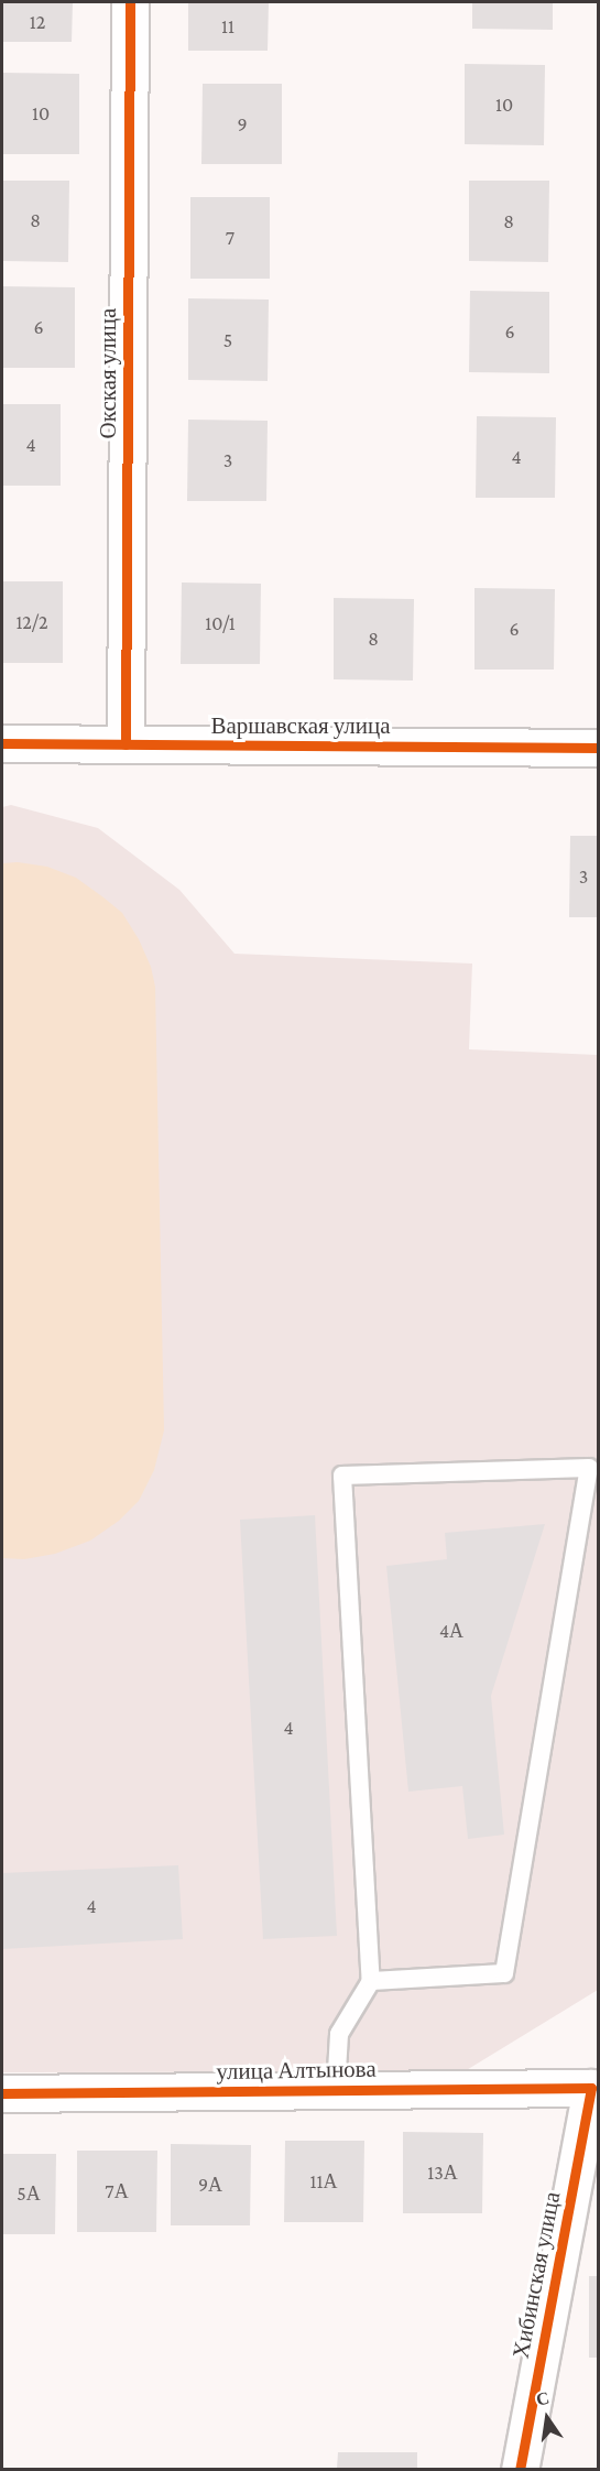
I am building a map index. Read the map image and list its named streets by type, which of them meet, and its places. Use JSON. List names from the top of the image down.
{
  "streets": {
    "street": [
      "Окская улица",
      "Варшавская улица",
      "улица Алтынова",
      "Хибинская улица"
    ]
  },
  "crossings": [
    ["Окская улица", "Варшавская улица"],
    ["улица Алтынова", "Хибинская улица"]
  ],
  "house_numbers": [
    "12",
    "11",
    "10",
    "10",
    "9",
    "8",
    "8",
    "7",
    "6",
    "6",
    "5",
    "4",
    "4",
    "3",
    "12/2",
    "10/1",
    "6",
    "8",
    "3",
    "4А",
    "4",
    "4",
    "13А",
    "11А",
    "9А",
    "7А",
    "5А"
  ],
  "north": "top"
}
